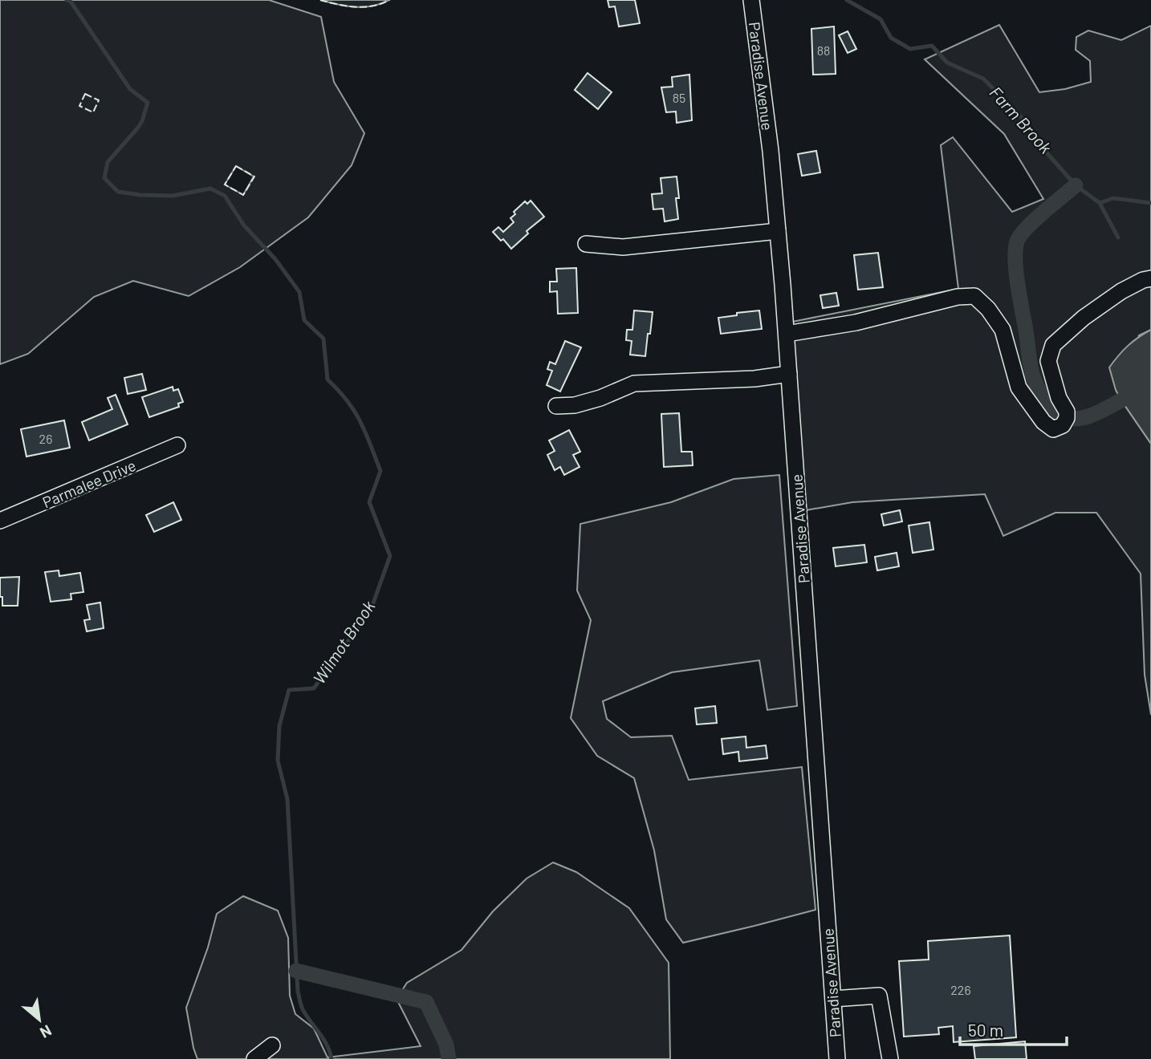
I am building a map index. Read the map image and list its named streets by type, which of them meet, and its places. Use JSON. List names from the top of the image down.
{
  "streets": {
    "street": ["Paradise Avenue", "Parmalee Drive"]
  },
  "water": ["Farm Brook", "Wilmot Brook"],
  "house_numbers": [
    "88",
    "85",
    "26",
    "226"
  ],
  "scale_bar": "50 m",
  "north": "bottom right"
}
